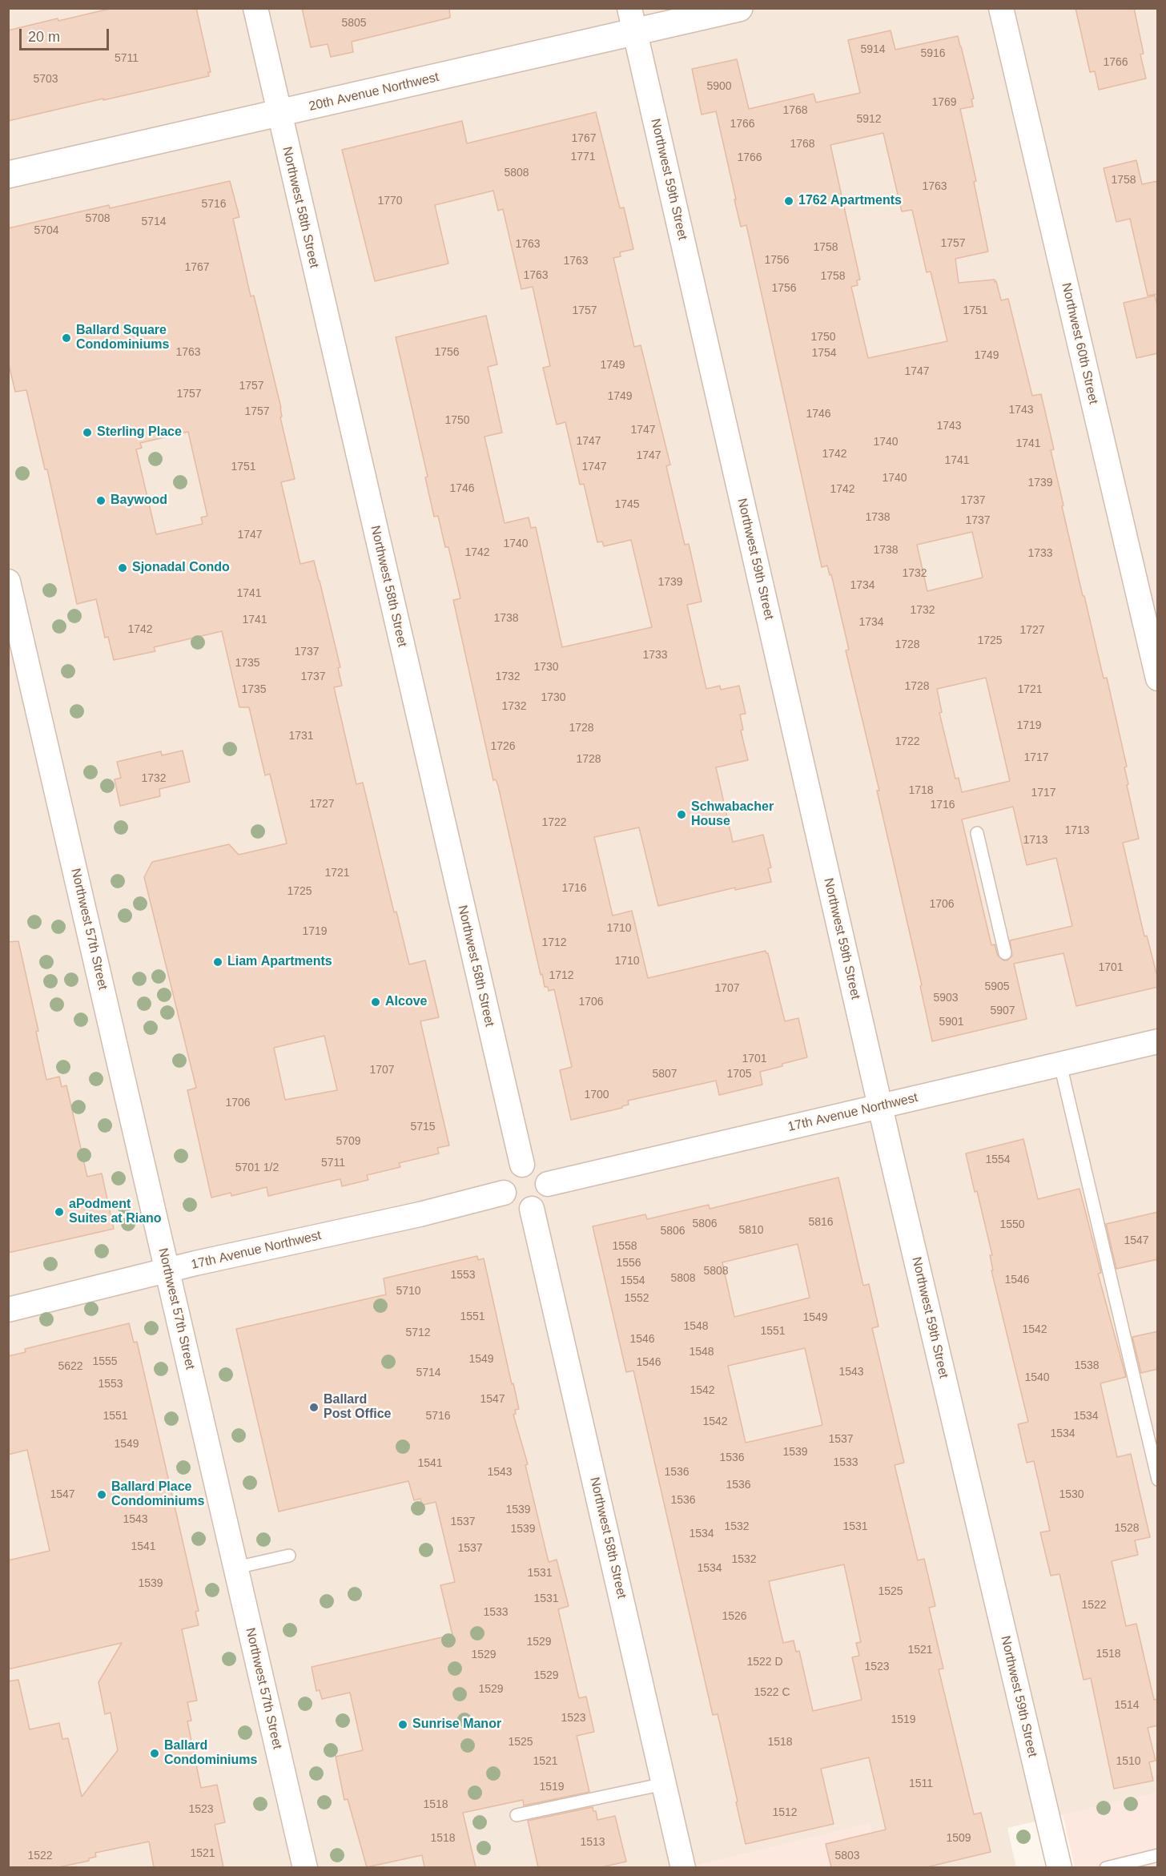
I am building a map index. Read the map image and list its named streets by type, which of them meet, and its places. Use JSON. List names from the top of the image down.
{
  "streets": {
    "street": [
      "20th Avenue Northwest",
      "Northwest 59th Street",
      "Northwest 58th Street",
      "Northwest 60th Street",
      "Northwest 57th Street",
      "17th Avenue Northwest"
    ]
  },
  "crossings": [
    ["20th Avenue Northwest", "Northwest 59th Street"],
    ["20th Avenue Northwest", "Northwest 58th Street"],
    ["Northwest 59th Street", "17th Avenue Northwest"],
    ["Northwest 58th Street", "17th Avenue Northwest"],
    ["Northwest 57th Street", "17th Avenue Northwest"]
  ],
  "places": [
    "1762 Apartments",
    "Ballard Square Condominiums",
    "Sterling Place",
    "Baywood",
    "Sjonadal Condo",
    "Schwabacher House",
    "Liam Apartments",
    "Alcove",
    "aPodment Suites at Riano",
    "Ballard Post Office",
    "Ballard Place Condominiums",
    "Sunrise Manor",
    "Ballard Condominiums"
  ],
  "house_numbers": [
    "5805",
    "5914",
    "5916",
    "5711",
    "1766",
    "5703",
    "5900",
    "1769",
    "1768",
    "5912",
    "1766",
    "1767",
    "1768",
    "1771",
    "1766",
    "5808",
    "1758",
    "1763",
    "1770",
    "5716",
    "5708",
    "5714",
    "5704",
    "1757",
    "1763",
    "1758",
    "1756",
    "1763",
    "1767",
    "1763",
    "1758",
    "1756",
    "1757",
    "1751",
    "1750",
    "1763",
    "1756",
    "1754",
    "1749",
    "1749",
    "1747",
    "1757",
    "1757",
    "1749",
    "1743",
    "1757",
    "1746",
    "1750",
    "1743",
    "1747",
    "1747",
    "1740",
    "1741",
    "1742",
    "1747",
    "1741",
    "1751",
    "1747",
    "1740",
    "1739",
    "1746",
    "1742",
    "1737",
    "1745",
    "1738",
    "1737",
    "1747",
    "1740",
    "1738",
    "1742",
    "1733",
    "1732",
    "1739",
    "1734",
    "1741",
    "1732",
    "1738",
    "1741",
    "1734",
    "1742",
    "1727",
    "1725",
    "1728",
    "1737",
    "1733",
    "1735",
    "1730",
    "1737",
    "1732",
    "1728",
    "1735",
    "1721",
    "1730",
    "1732",
    "1719",
    "1728",
    "1731",
    "1722",
    "1726",
    "1717",
    "1728",
    "1732",
    "1718",
    "1717",
    "1727",
    "1716",
    "1722",
    "1713",
    "1713",
    "1721",
    "1716",
    "1725",
    "1706",
    "1710",
    "1719",
    "1712",
    "1710",
    "1701",
    "1712",
    "5905",
    "1707",
    "5903",
    "1706",
    "5907",
    "5901",
    "1701",
    "1707",
    "5807",
    "1705",
    "1700",
    "1706",
    "5715",
    "5709",
    "1554",
    "5711",
    "5701 1/2",
    "5816",
    "5806",
    "1550",
    "5810",
    "5806",
    "1547",
    "1558",
    "1556",
    "5808",
    "1553",
    "5808",
    "1546",
    "1554",
    "5710",
    "1552",
    "1551",
    "1549",
    "1548",
    "1542",
    "1551",
    "5712",
    "1546",
    "1548",
    "1549",
    "1555",
    "1546",
    "1538",
    "5622",
    "1543",
    "5714",
    "1540",
    "1553",
    "1542",
    "1547",
    "1551",
    "5716",
    "1534",
    "1542",
    "1534",
    "1537",
    "1549",
    "1539",
    "1536",
    "1533",
    "1541",
    "1543",
    "1536",
    "1536",
    "1547",
    "1530",
    "1536",
    "1539",
    "1543",
    "1537",
    "1532",
    "1531",
    "1528",
    "1539",
    "1534",
    "1541",
    "1537",
    "1532",
    "1534",
    "1531",
    "1539",
    "1525",
    "1531",
    "1522",
    "1533",
    "1526",
    "1529",
    "1521",
    "1518",
    "1529",
    "1522 D",
    "1523",
    "1529",
    "1529",
    "1522 C",
    "1514",
    "1523",
    "1519",
    "1525",
    "1518",
    "1521",
    "1510",
    "1511",
    "1519",
    "1518",
    "1523",
    "1512",
    "1518",
    "1509",
    "1513",
    "1521",
    "1522",
    "5803"
  ],
  "scale_bar": "20 m"
}
